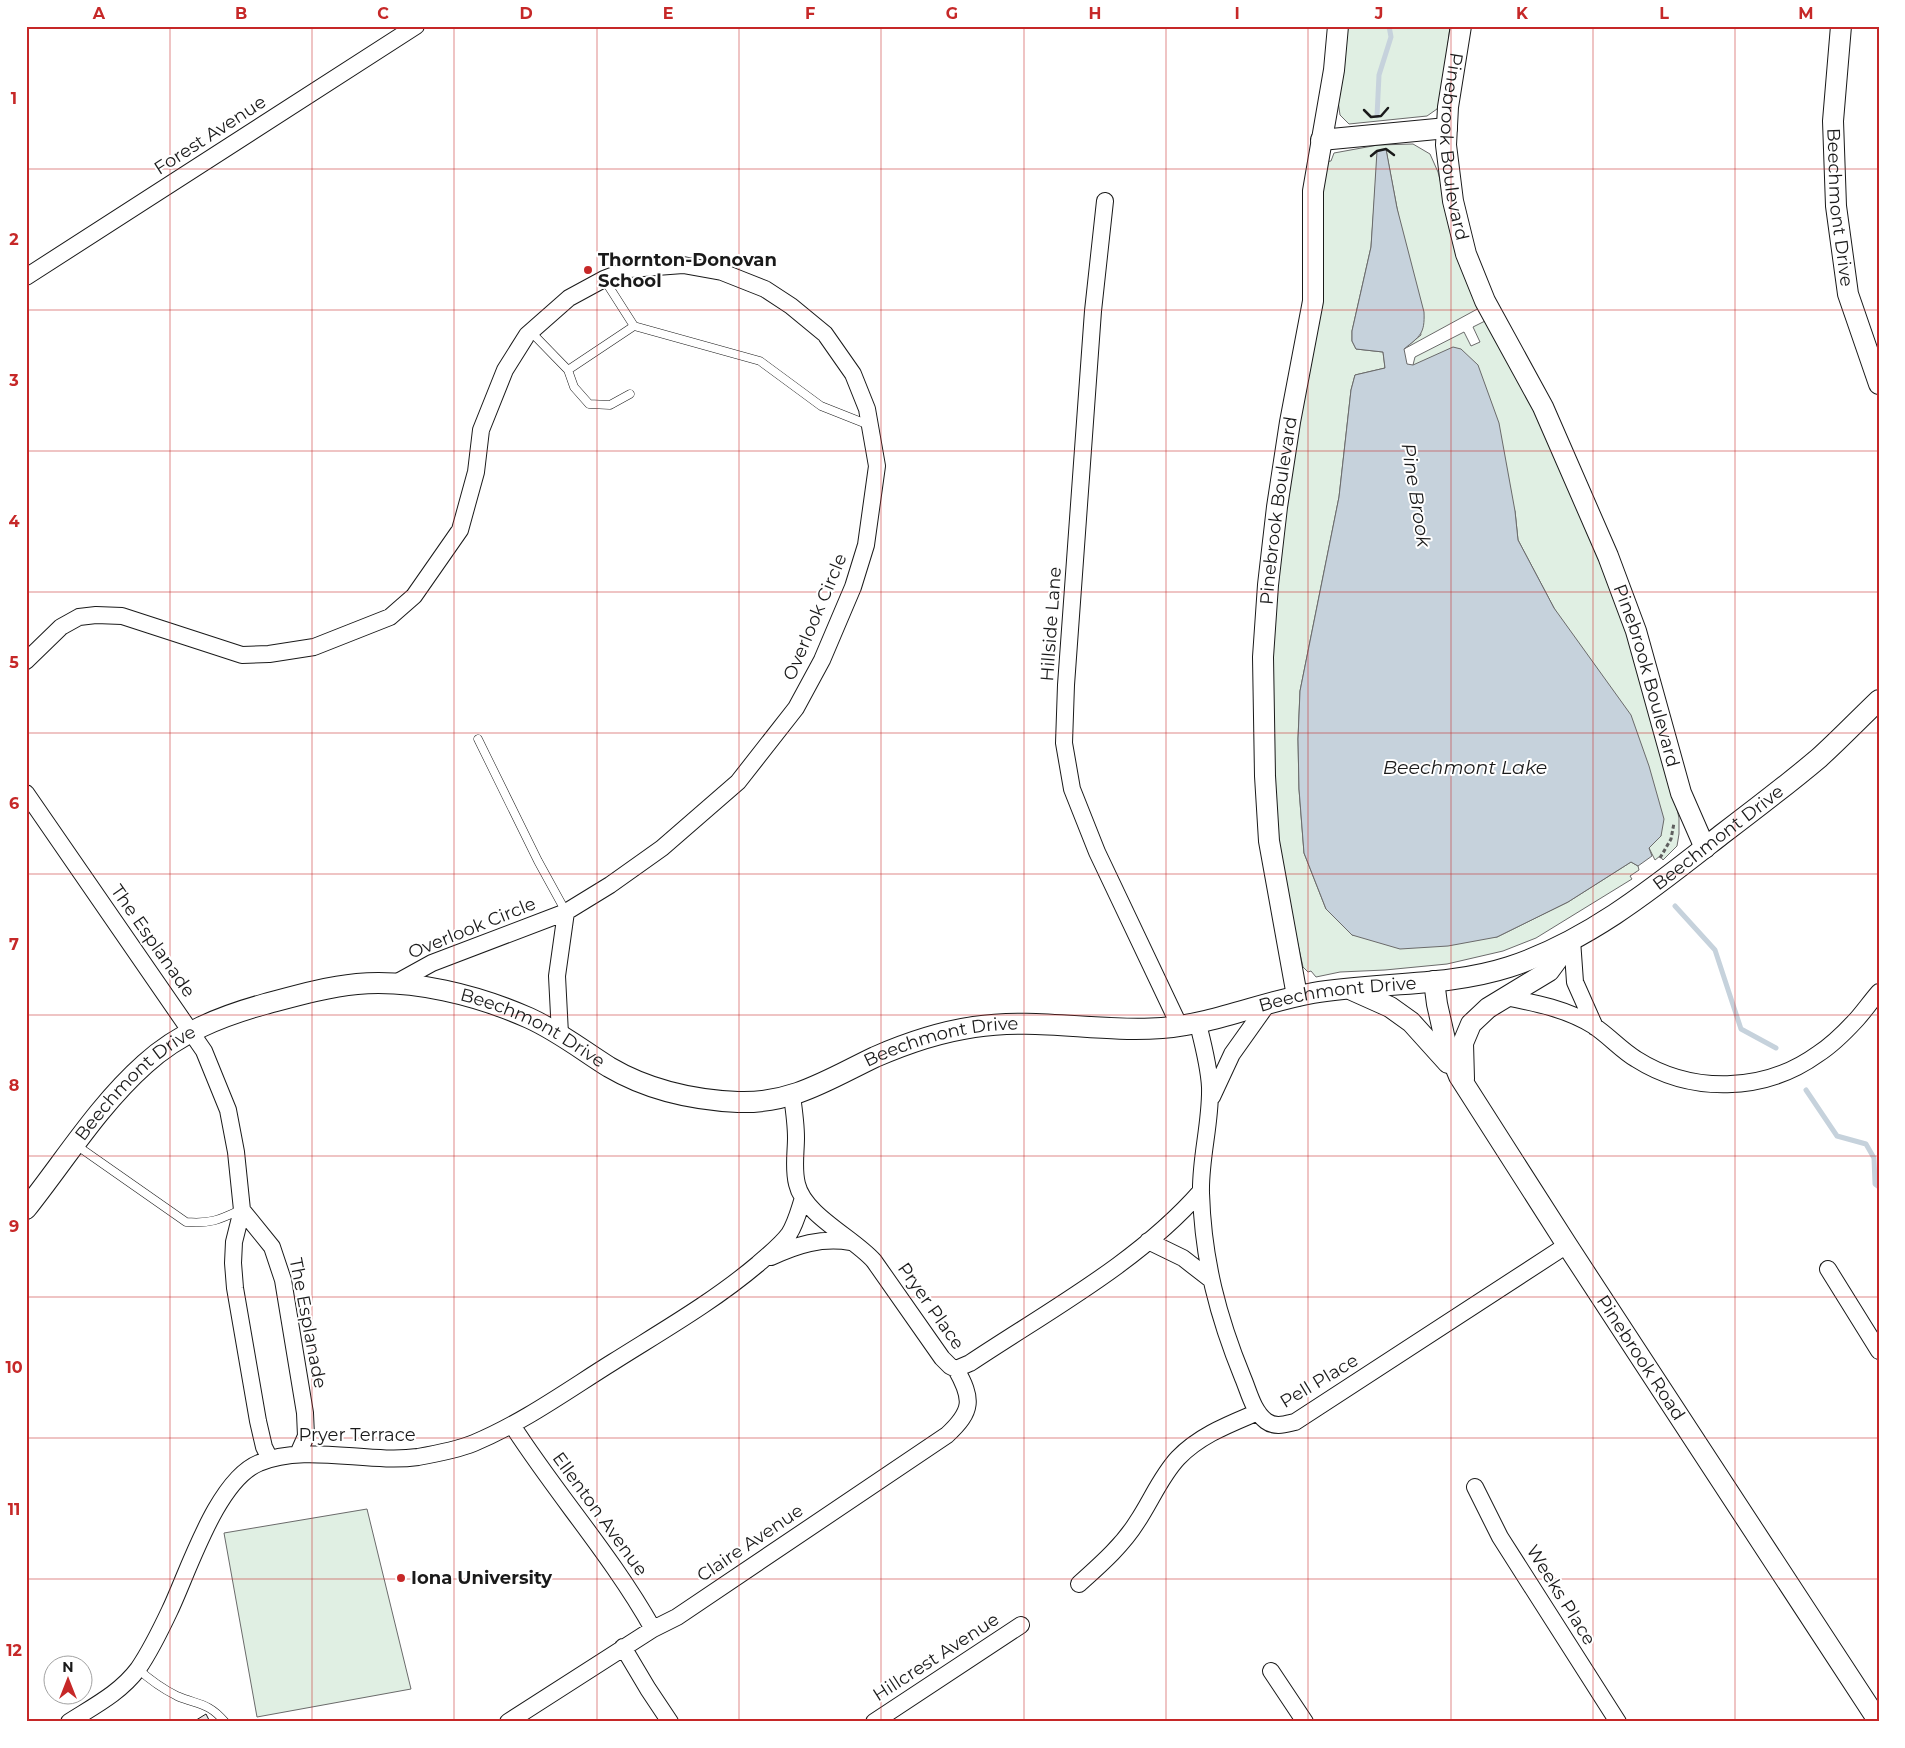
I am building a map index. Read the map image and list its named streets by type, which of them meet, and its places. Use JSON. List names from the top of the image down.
{
  "streets": {
    "street": [
      "Forest Avenue",
      "Pinebrook Boulevard",
      "Beechmont Drive",
      "Overlook Circle",
      "Hillside Lane",
      "The Esplanade",
      "Pryer Place",
      "Pinebrook Road",
      "Pell Place",
      "Pryer Terrace",
      "Ellenton Avenue",
      "Claire Avenue",
      "Weeks Place",
      "Hillcrest Avenue"
    ]
  },
  "crossings": [
    ["Pinebrook Boulevard", "Beechmont Drive"],
    ["Beechmont Drive", "Overlook Circle"],
    ["Beechmont Drive", "Hillside Lane"],
    ["Beechmont Drive", "The Esplanade"],
    ["Beechmont Drive", "Pryer Place"],
    ["Beechmont Drive", "Pinebrook Road"],
    ["Beechmont Drive", "Pell Place"],
    ["Hillside Lane", "Pell Place"],
    ["The Esplanade", "Pryer Terrace"],
    ["Pryer Place", "Pell Place"],
    ["Pryer Place", "Pryer Terrace"],
    ["Pryer Place", "Claire Avenue"],
    ["Pinebrook Road", "Pell Place"],
    ["Pryer Terrace", "Ellenton Avenue"],
    ["Ellenton Avenue", "Claire Avenue"]
  ],
  "water": ["Pine Brook", "Beechmont Lake"],
  "places": ["Thornton-Donovan School", "Iona University"],
  "north": "top",
  "grid": {
    "columns": [
      "A",
      "B",
      "C",
      "D",
      "E",
      "F",
      "G",
      "H",
      "I",
      "J",
      "K",
      "L",
      "M"
    ],
    "rows": [
      "1",
      "2",
      "3",
      "4",
      "5",
      "6",
      "7",
      "8",
      "9",
      "10",
      "11",
      "12"
    ]
  }
}
